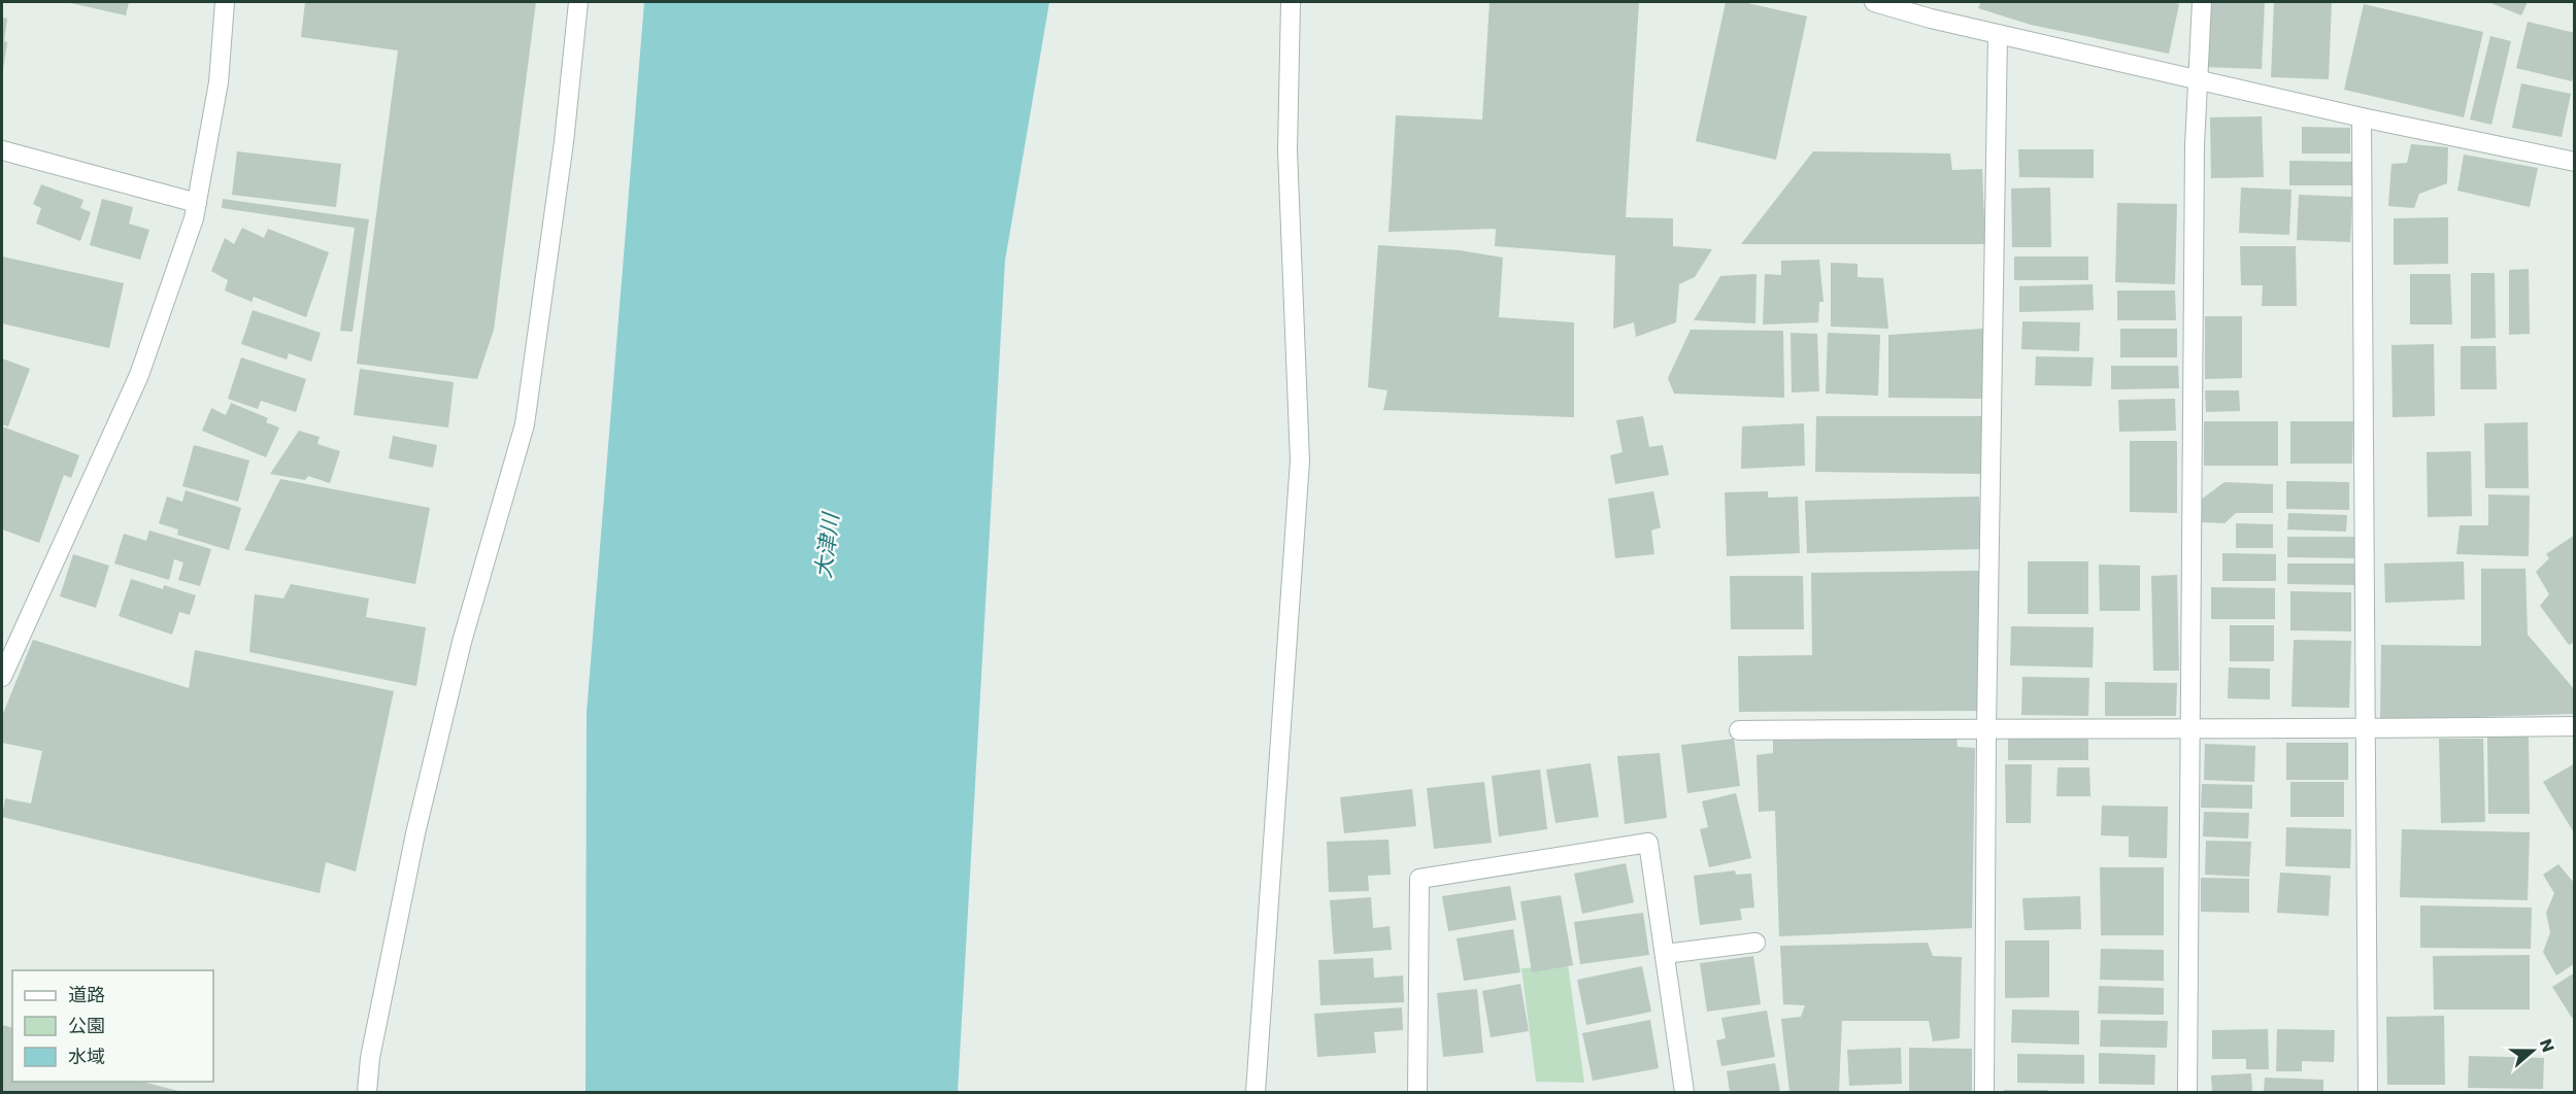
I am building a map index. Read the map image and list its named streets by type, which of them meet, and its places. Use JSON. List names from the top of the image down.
{
  "water": ["大津川"],
  "legend": ["道路", "公園", "水域"],
  "north": "right"
}
